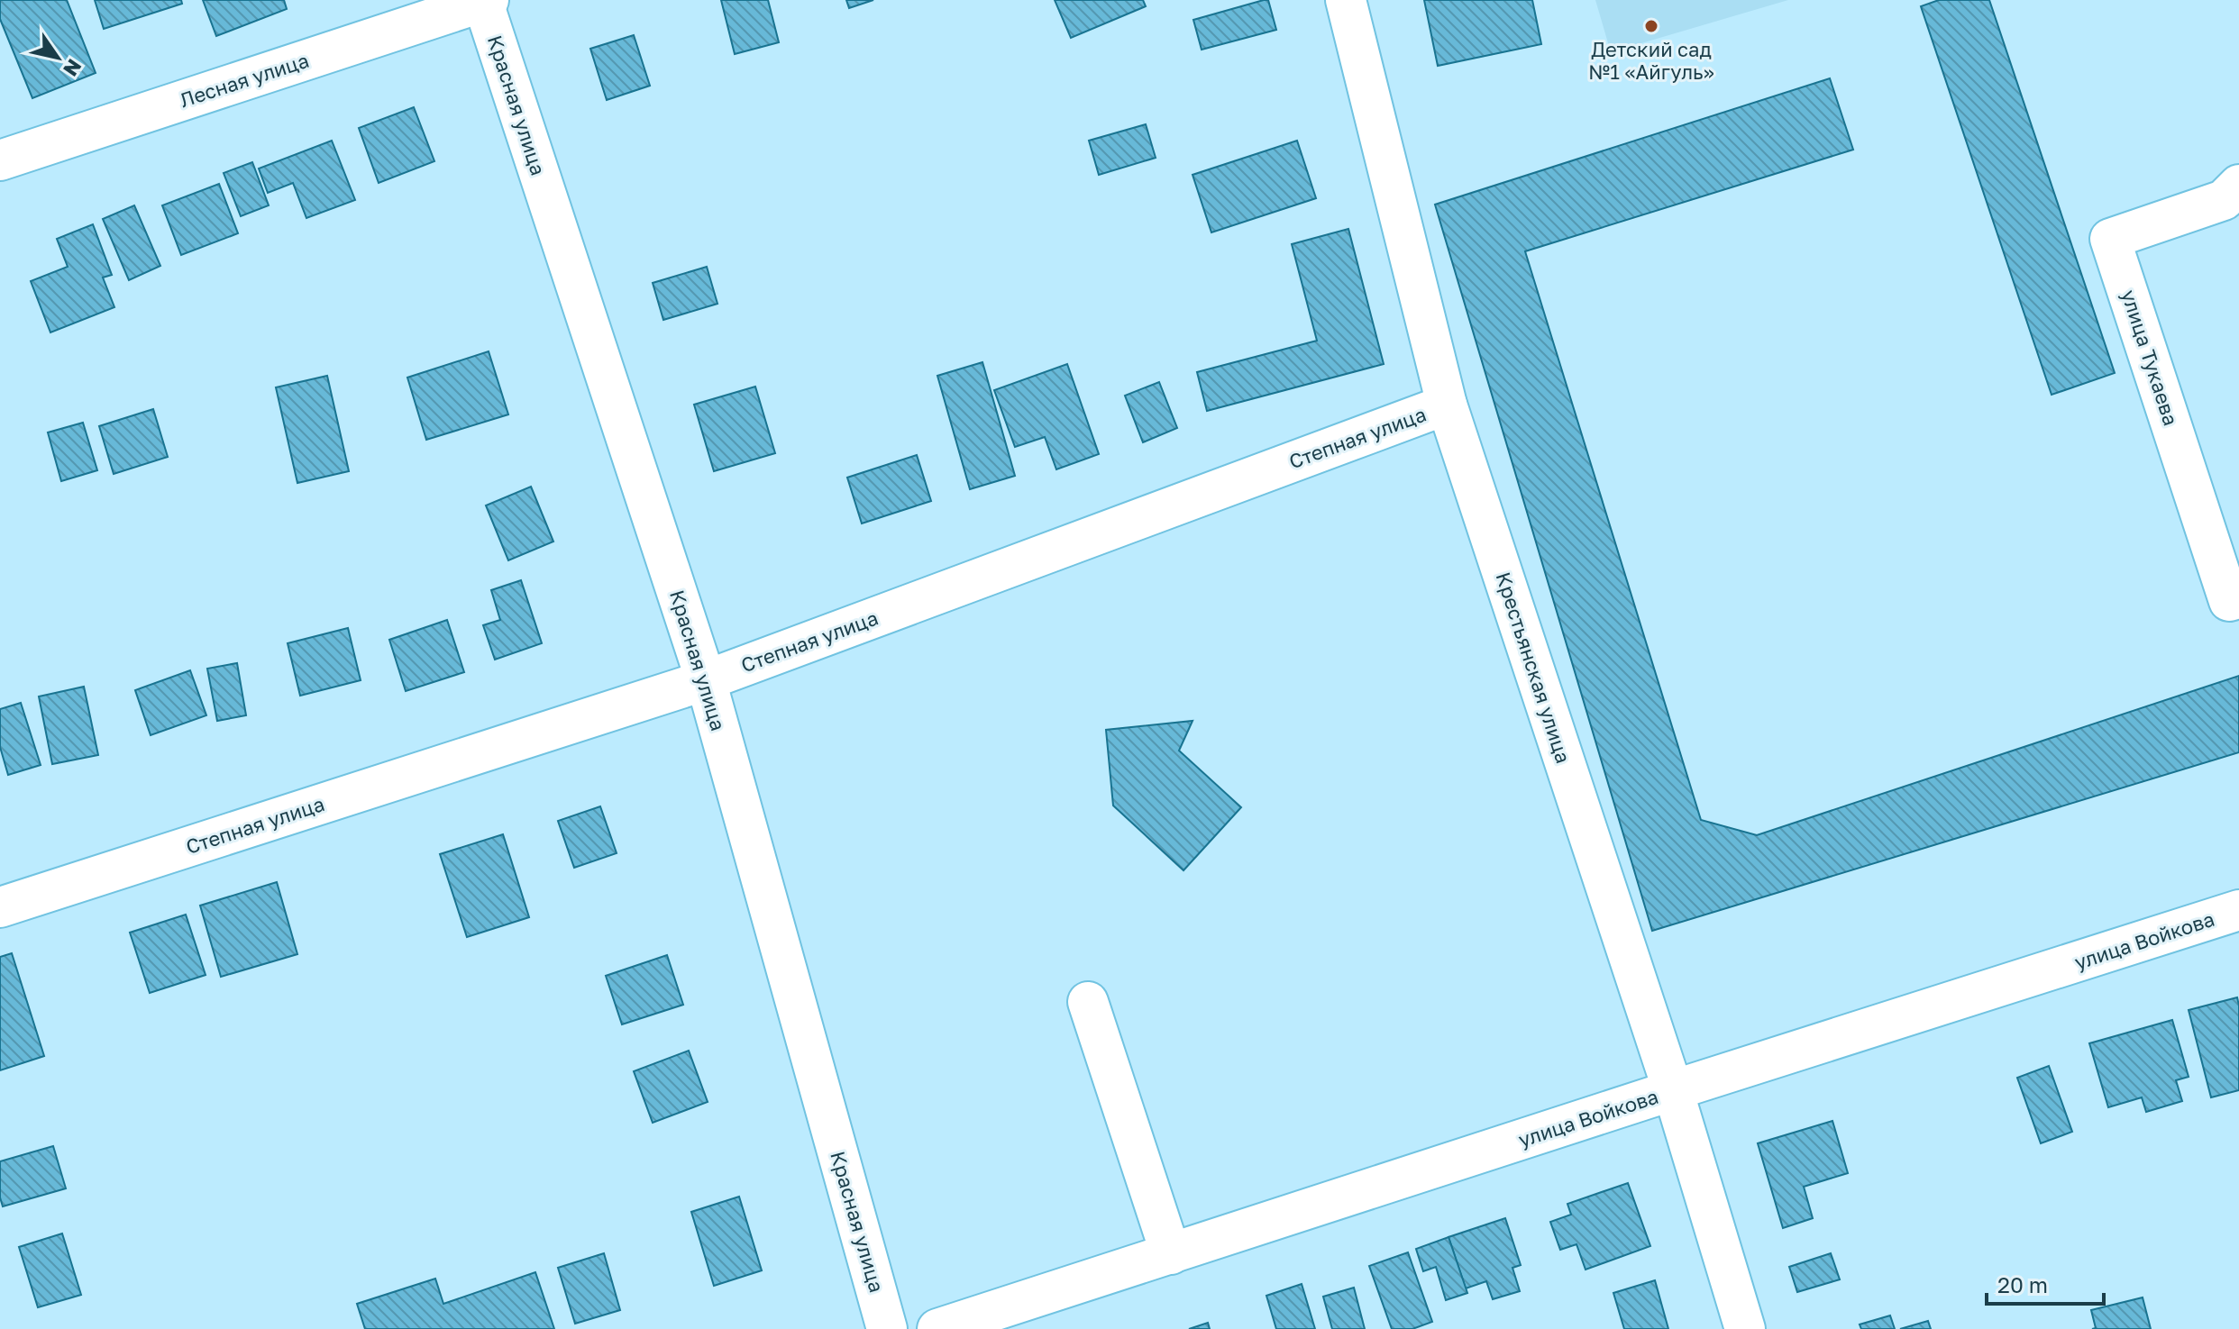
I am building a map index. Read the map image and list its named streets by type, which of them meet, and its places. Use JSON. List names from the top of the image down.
{
  "streets": {
    "street": [
      "Лесная улица",
      "Красная улица",
      "улица Тукаева",
      "Степная улица",
      "Крестьянская улица",
      "улица Войкова"
    ]
  },
  "crossings": [
    ["Лесная улица", "Красная улица"],
    ["Красная улица", "Степная улица"],
    ["Степная улица", "Крестьянская улица"],
    ["Крестьянская улица", "улица Войкова"]
  ],
  "places": ["Детский сад №1 «Айгуль»"],
  "scale_bar": "20 m",
  "north": "bottom right"
}
